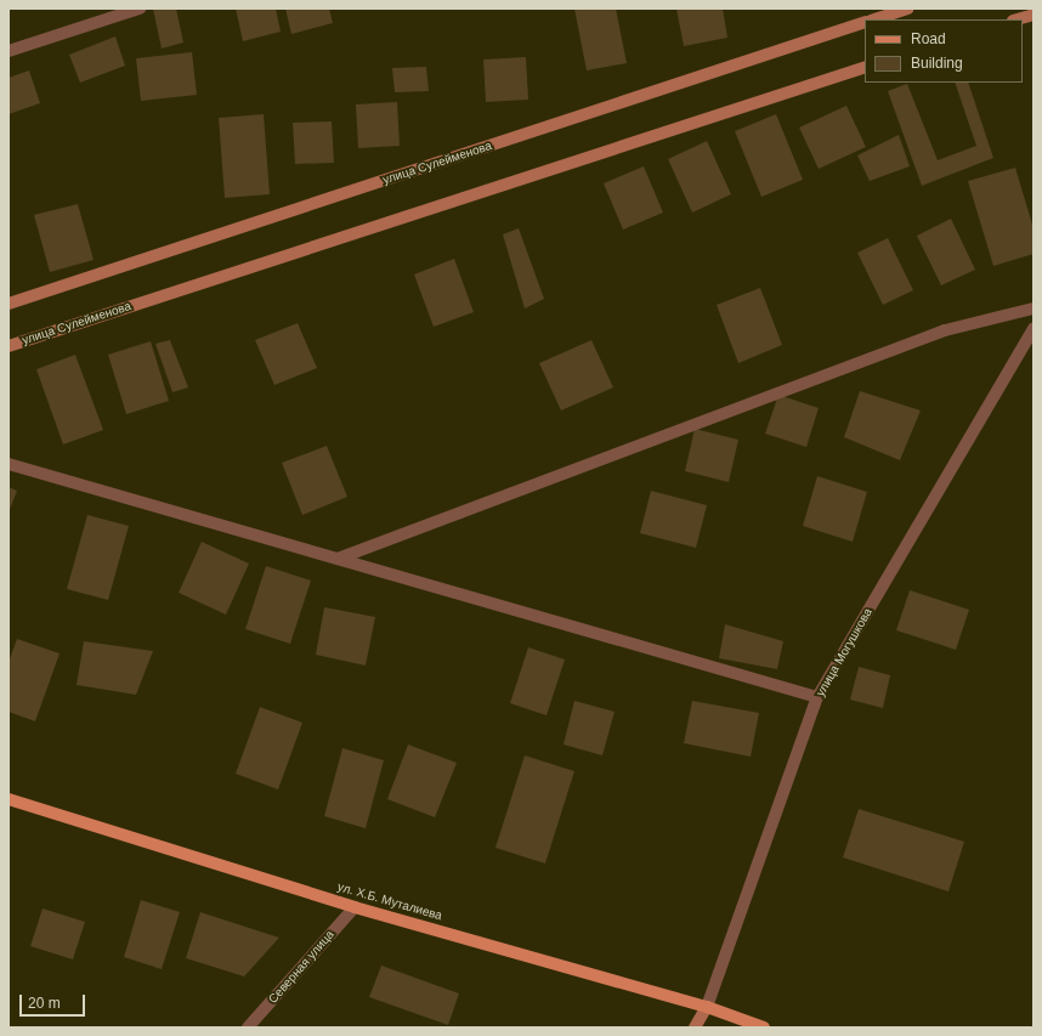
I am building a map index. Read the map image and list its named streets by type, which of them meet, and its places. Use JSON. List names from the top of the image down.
{
  "streets": {
    "main road": ["улица Сулейменова", "улица Могушкова", "ул. Х.Б. Муталиева"],
    "street": ["Северная улица"]
  },
  "crossings": [
    ["улица Могушкова", "ул. Х.Б. Муталиева"],
    ["ул. Х.Б. Муталиева", "Северная улица"]
  ],
  "legend": ["Road", "Building"],
  "scale_bar": "20 m"
}
